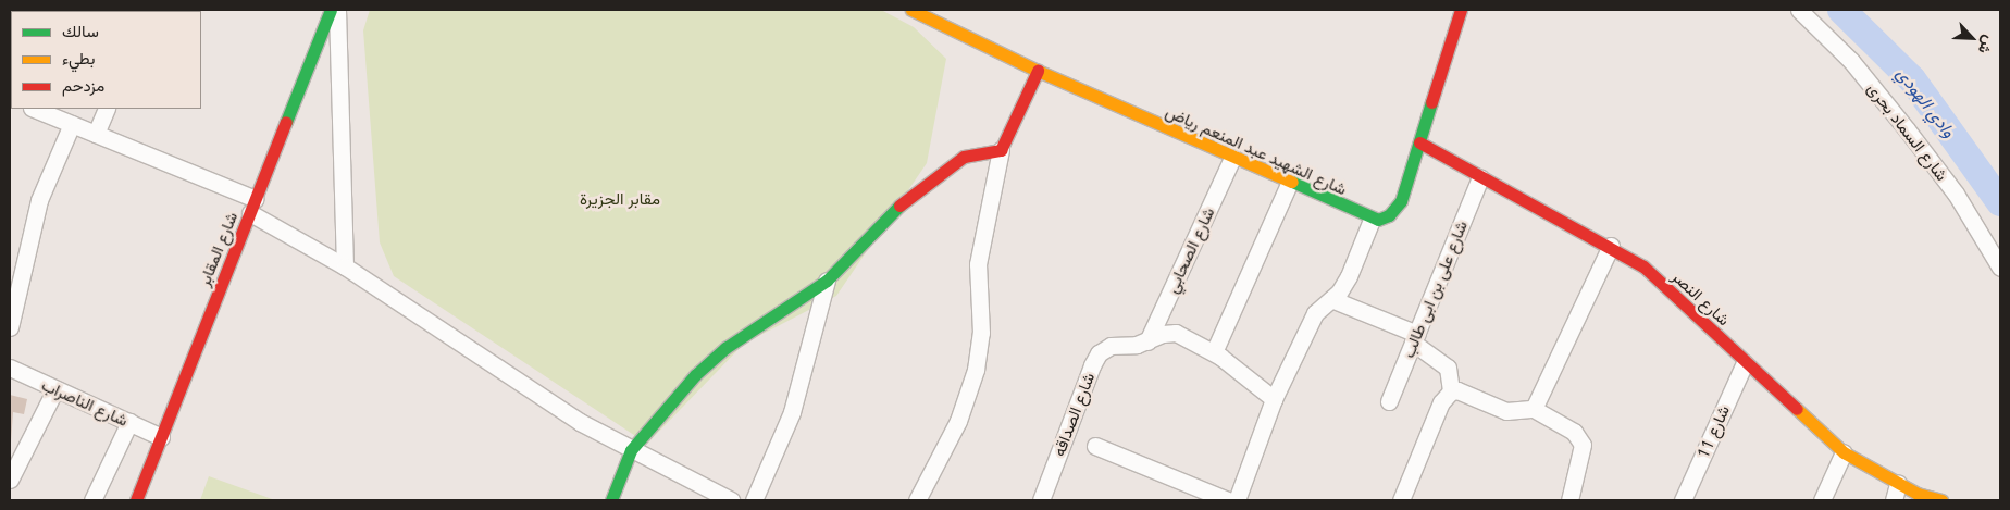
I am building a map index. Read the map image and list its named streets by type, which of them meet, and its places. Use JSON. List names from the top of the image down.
{
  "streets": {
    "street": [
      "شارع السماد بحرى",
      "شارع الشهيد عبد المنعم رياض",
      "شارع المقابر",
      "شارع الصحابي",
      "شارع على بن ابى طالب",
      "شارع النصر",
      "شارع الناصراب",
      "شارع الصداقه",
      "شارع 11"
    ]
  },
  "crossings": [
    ["شارع الشهيد عبد المنعم رياض", "شارع الصحابي"],
    ["شارع المقابر", "شارع الناصراب"],
    ["شارع الصحابي", "شارع الصداقه"],
    ["شارع على بن ابى طالب", "شارع النصر"],
    ["شارع النصر", "شارع 11"]
  ],
  "water": ["وادي الهودي"],
  "parks": ["مقابر الجزيرة"],
  "legend": ["سالك", "بطيء", "مزدحم"],
  "north": "bottom right"
}
